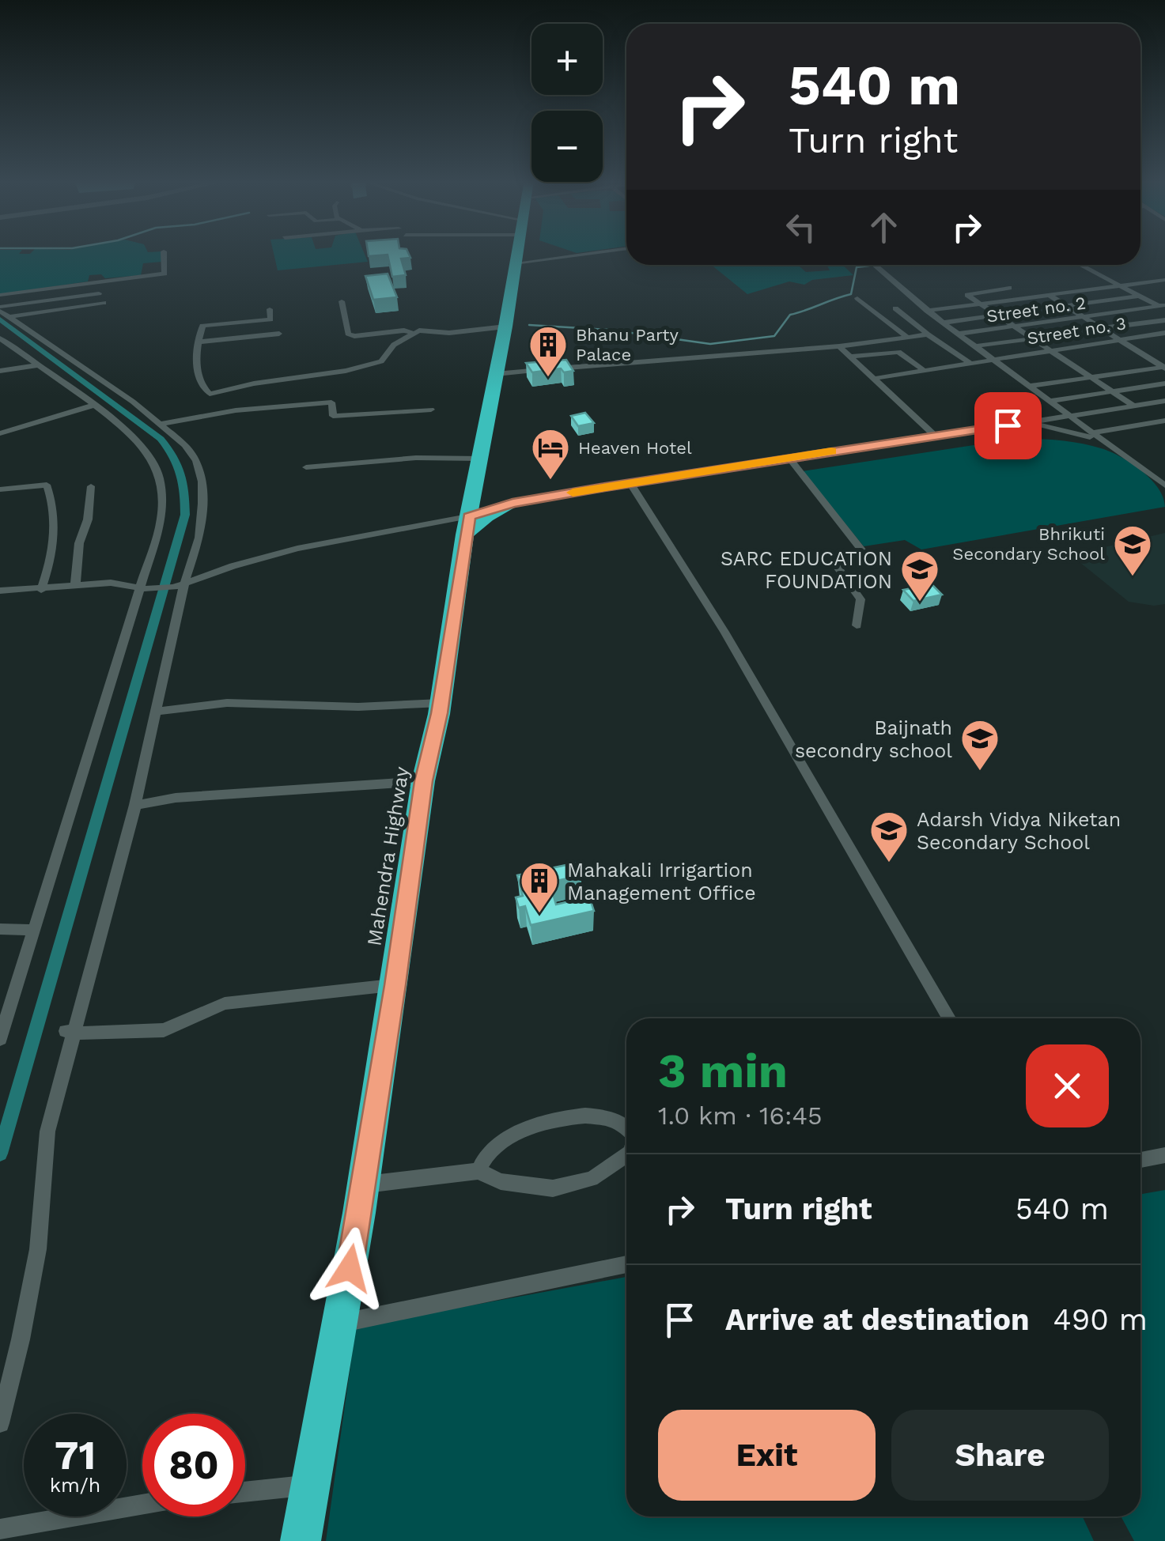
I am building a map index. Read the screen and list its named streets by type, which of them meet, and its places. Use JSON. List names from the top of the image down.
{
  "streets": {
    "highway": ["Mahendra Highway"],
    "street": ["Street no. 2", "Street no. 3"]
  },
  "places": {
    "building": ["Bhanu Party Palace", "Mahakali Irrigartion Management Office"],
    "hotel": ["Heaven Hotel"],
    "school or university": [
      "Bhrikuti Secondary School",
      "SARC EDUCATION FOUNDATION",
      "Baijnath secondry school",
      "Adarsh Vidya Niketan Secondary School"
    ]
  },
  "page": {
    "map_buttons": ["+", "−"],
    "turn": ["540 m", "Turn right"],
    "heading": ["3 min", "1.0 km · 16:45"],
    "list": [
      {
        "name": "Turn right",
        "value": "540 m"
      },
      {
        "name": "Arrive at destination",
        "value": "490 m"
      }
    ],
    "buttons": ["Exit", "Share"],
    "speed": "71 km/h",
    "limit": "80"
  }
}
